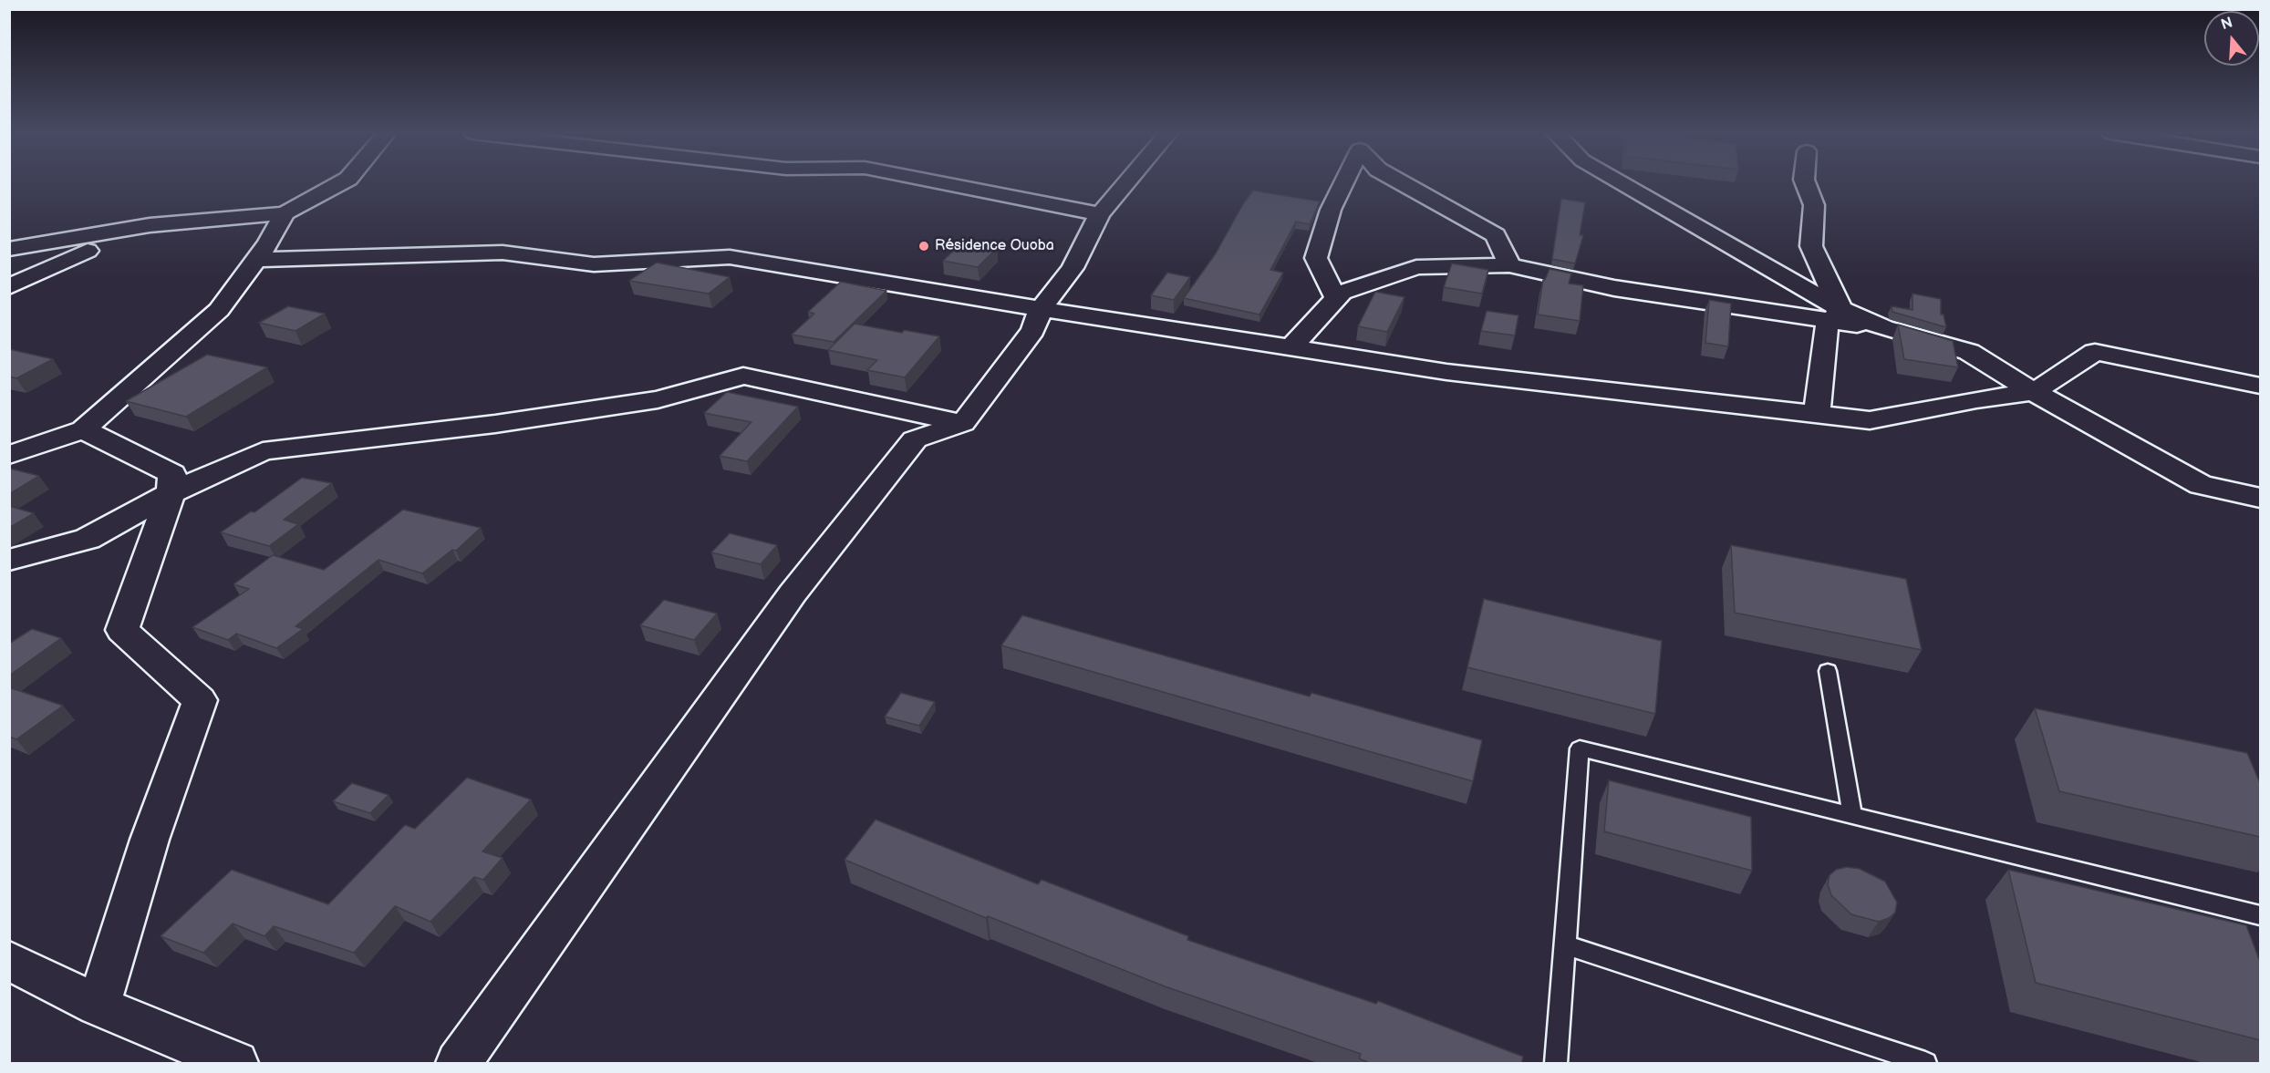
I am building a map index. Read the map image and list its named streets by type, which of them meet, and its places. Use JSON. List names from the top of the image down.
{
  "places": ["Résidence Ouoba"],
  "north": "top"
}
